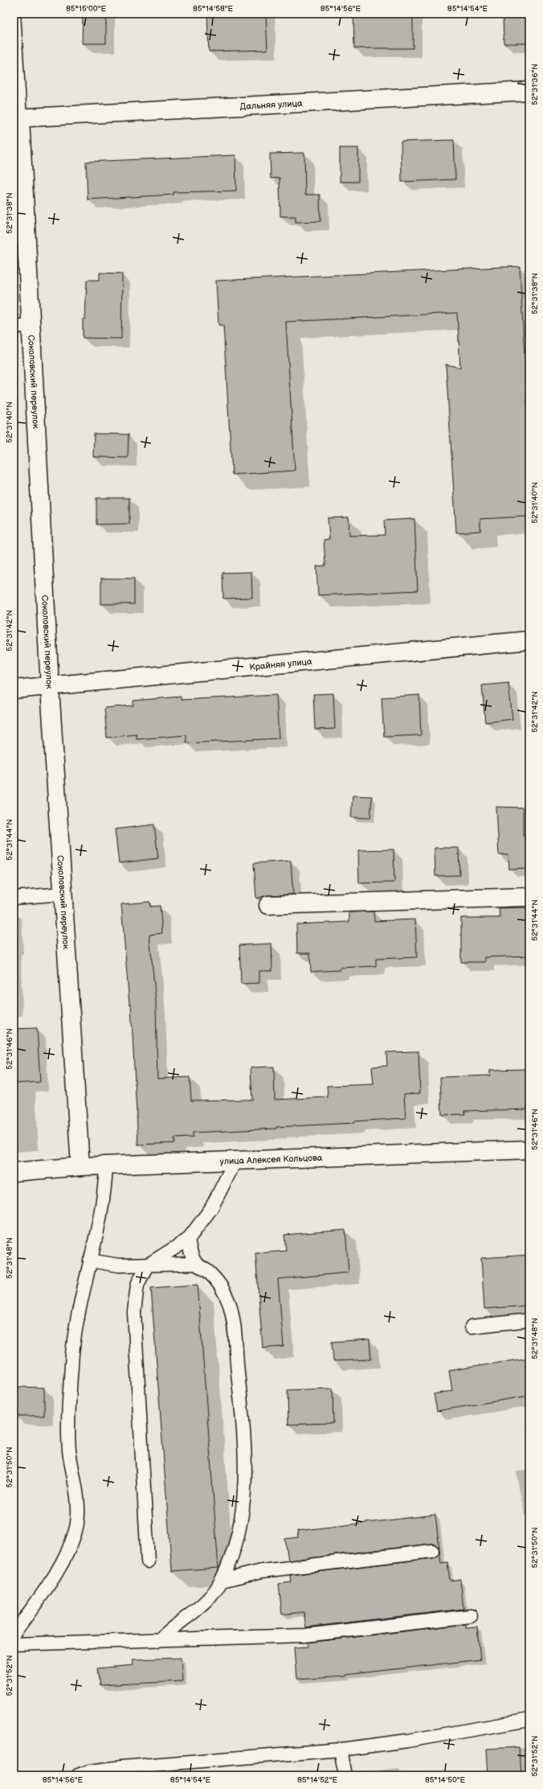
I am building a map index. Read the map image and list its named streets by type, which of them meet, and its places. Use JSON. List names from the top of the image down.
{
  "streets": {
    "street": [
      "Дальняя улица",
      "Соколовский переулок",
      "Крайняя улица",
      "улица Алексея Кольцова"
    ]
  },
  "crossings": [
    ["Дальняя улица", "Соколовский переулок"],
    ["Соколовский переулок", "Крайняя улица"],
    ["Соколовский переулок", "улица Алексея Кольцова"]
  ],
  "coordinates": [
    "85°15'00\"E",
    "85°14'58\"E",
    "85°14'56\"E",
    "85°14'54\"E",
    "52°31'36\"N",
    "52°31'38\"N",
    "52°31'40\"N",
    "52°31'42\"N",
    "52°31'44\"N",
    "52°31'46\"N",
    "52°31'48\"N",
    "52°31'50\"N",
    "52°31'52\"N",
    "85°14'52\"E",
    "85°14'50\"E"
  ]
}
